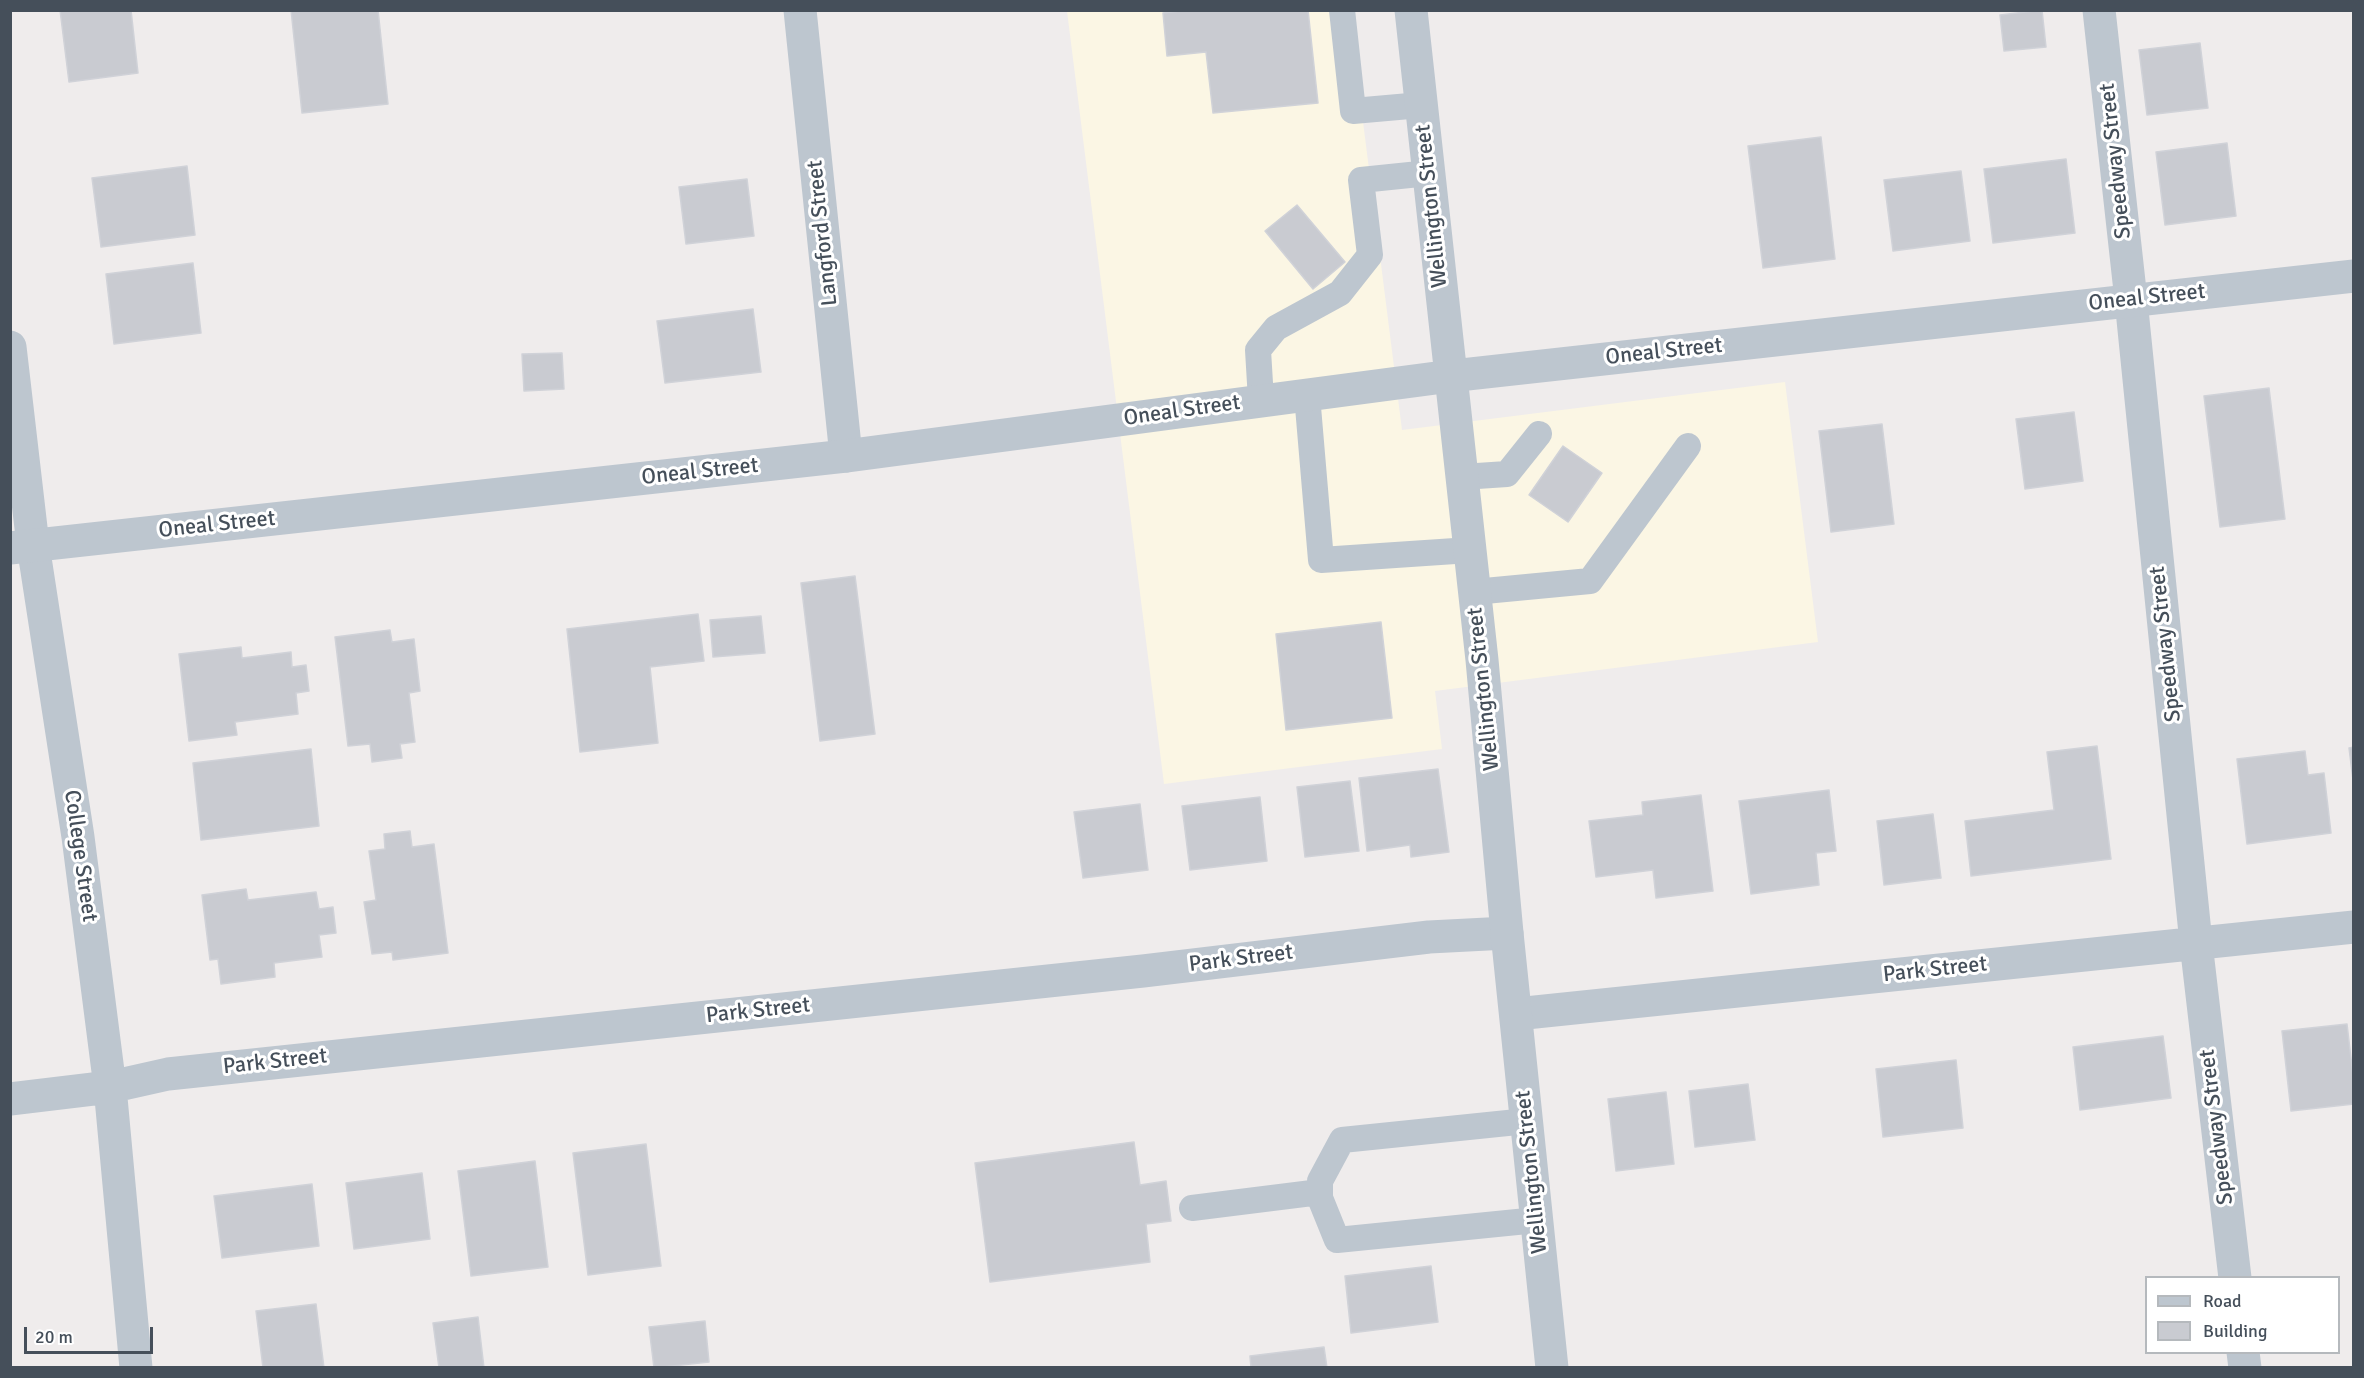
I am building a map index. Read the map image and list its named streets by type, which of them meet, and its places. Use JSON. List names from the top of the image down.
{
  "streets": {
    "street": [
      "Speedway Street",
      "Wellington Street",
      "Langford Street",
      "Oneal Street",
      "College Street",
      "Park Street"
    ]
  },
  "crossings": [
    ["Speedway Street", "Oneal Street"],
    ["Speedway Street", "Park Street"],
    ["Wellington Street", "Oneal Street"],
    ["Wellington Street", "Park Street"],
    ["Langford Street", "Oneal Street"],
    ["Oneal Street", "College Street"],
    ["College Street", "Park Street"]
  ],
  "legend": ["Road", "Building"],
  "scale_bar": "20 m"
}
